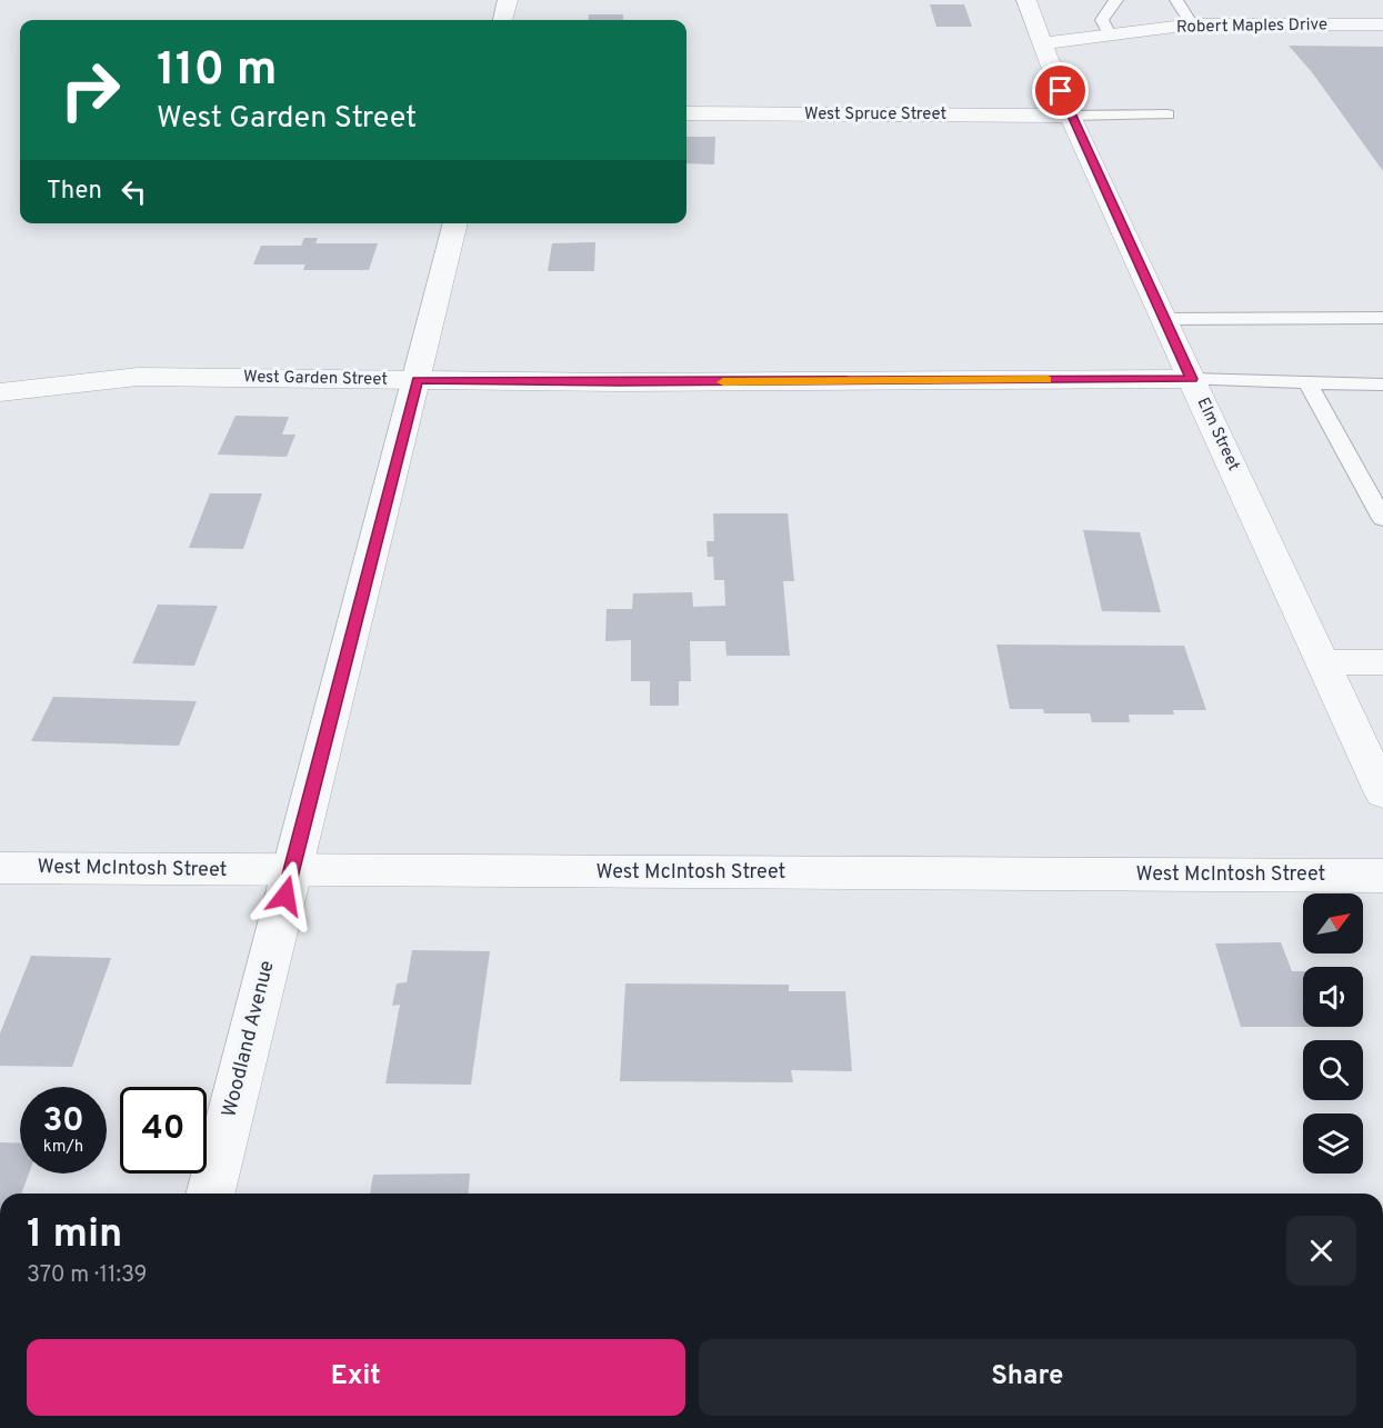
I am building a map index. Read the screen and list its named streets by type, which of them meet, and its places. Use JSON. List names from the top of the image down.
{
  "streets": {
    "street": [
      "Robert Maples Drive",
      "West Spruce Street",
      "West Garden Street",
      "Elm Street",
      "West McIntosh Street",
      "Woodland Avenue"
    ]
  },
  "crossings": [
    ["Robert Maples Drive", "Elm Street"],
    ["West Spruce Street", "Elm Street"],
    ["West Garden Street", "Elm Street"],
    ["West Garden Street", "Woodland Avenue"],
    ["West McIntosh Street", "Woodland Avenue"]
  ],
  "north": "top right",
  "page": {
    "turn": ["110 m", "West Garden Street"],
    "then": "Then",
    "speed": "30 km/h",
    "limit": "40",
    "heading": ["1 min", "370 m · 11:39"],
    "buttons": ["Exit", "Share"]
  }
}
